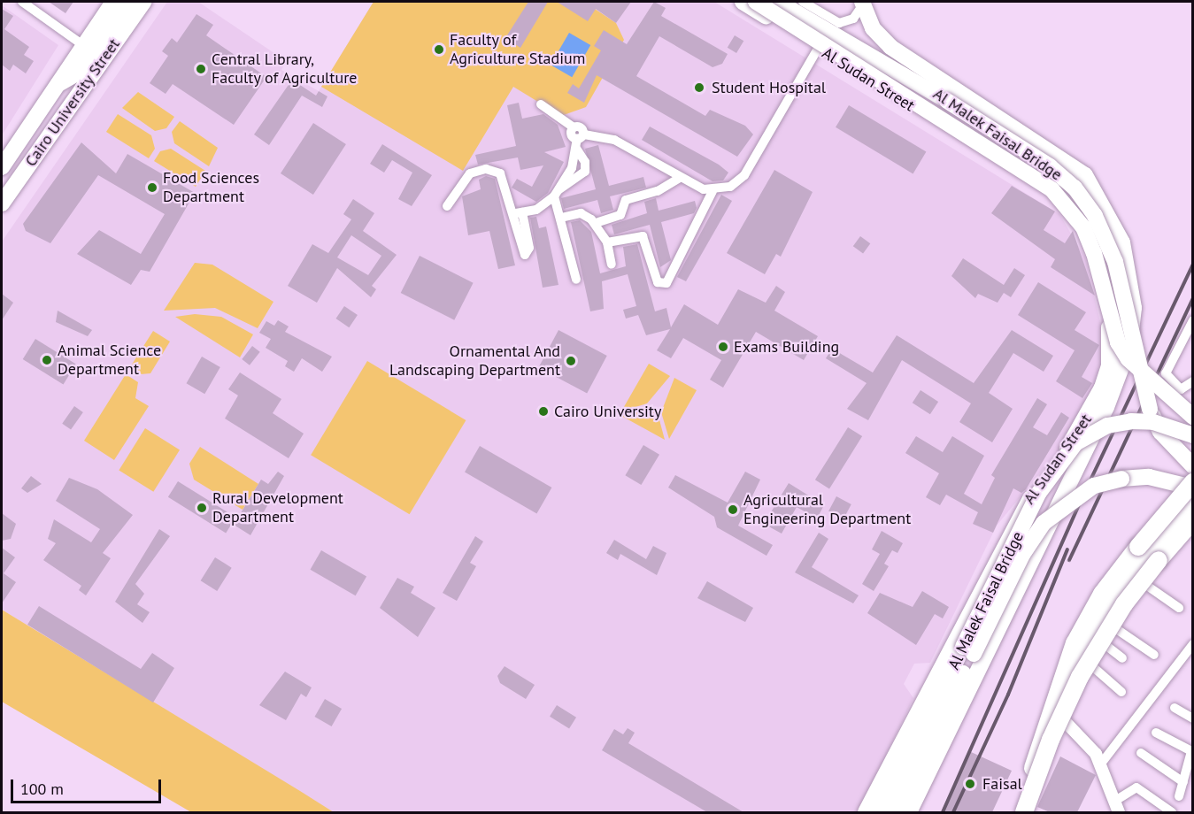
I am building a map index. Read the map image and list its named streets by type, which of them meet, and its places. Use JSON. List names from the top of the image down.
{
  "streets": {
    "main road": ["Al Sudan Street", "Cairo University Street", "Al Malek Faisal Bridge"]
  },
  "places": [
    "Faculty of Agriculture Stadium",
    "Central Library, Faculty of Agriculture",
    "Student Hospital",
    "Food Sciences Department",
    "Exams Building",
    "Animal Science Department",
    "Ornamental And Landscaping Department",
    "Cairo University",
    "Rural Development Department",
    "Agricultural Engineering Department",
    "Faisal"
  ],
  "scale_bar": "100 m"
}
